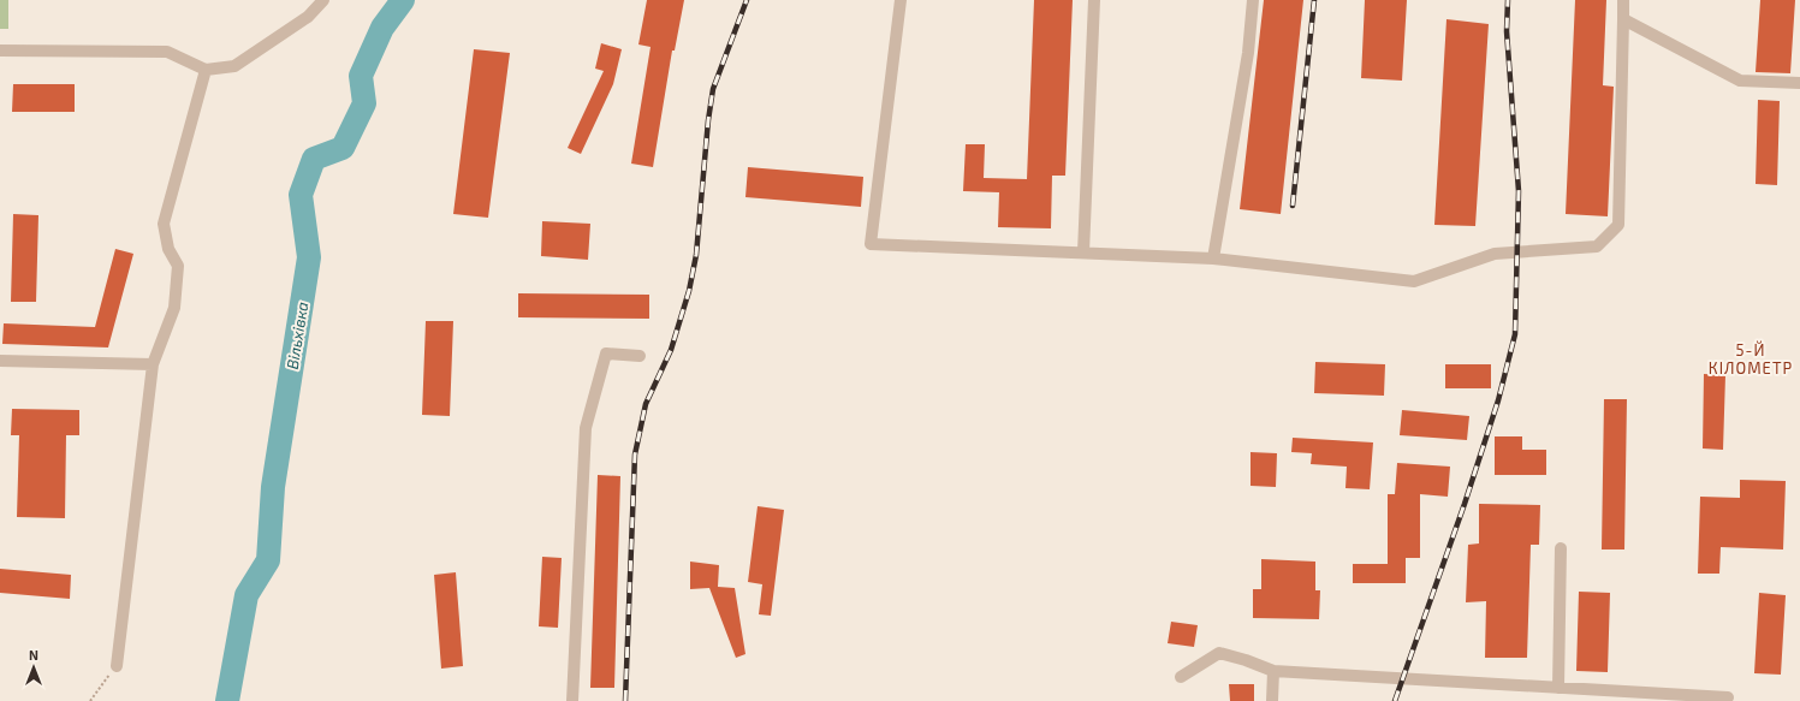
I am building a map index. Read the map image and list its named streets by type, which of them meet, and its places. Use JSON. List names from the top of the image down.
{
  "districts": ["5-Й КІЛОМЕТР"],
  "water": ["Вільхівка"],
  "north": "top"
}
